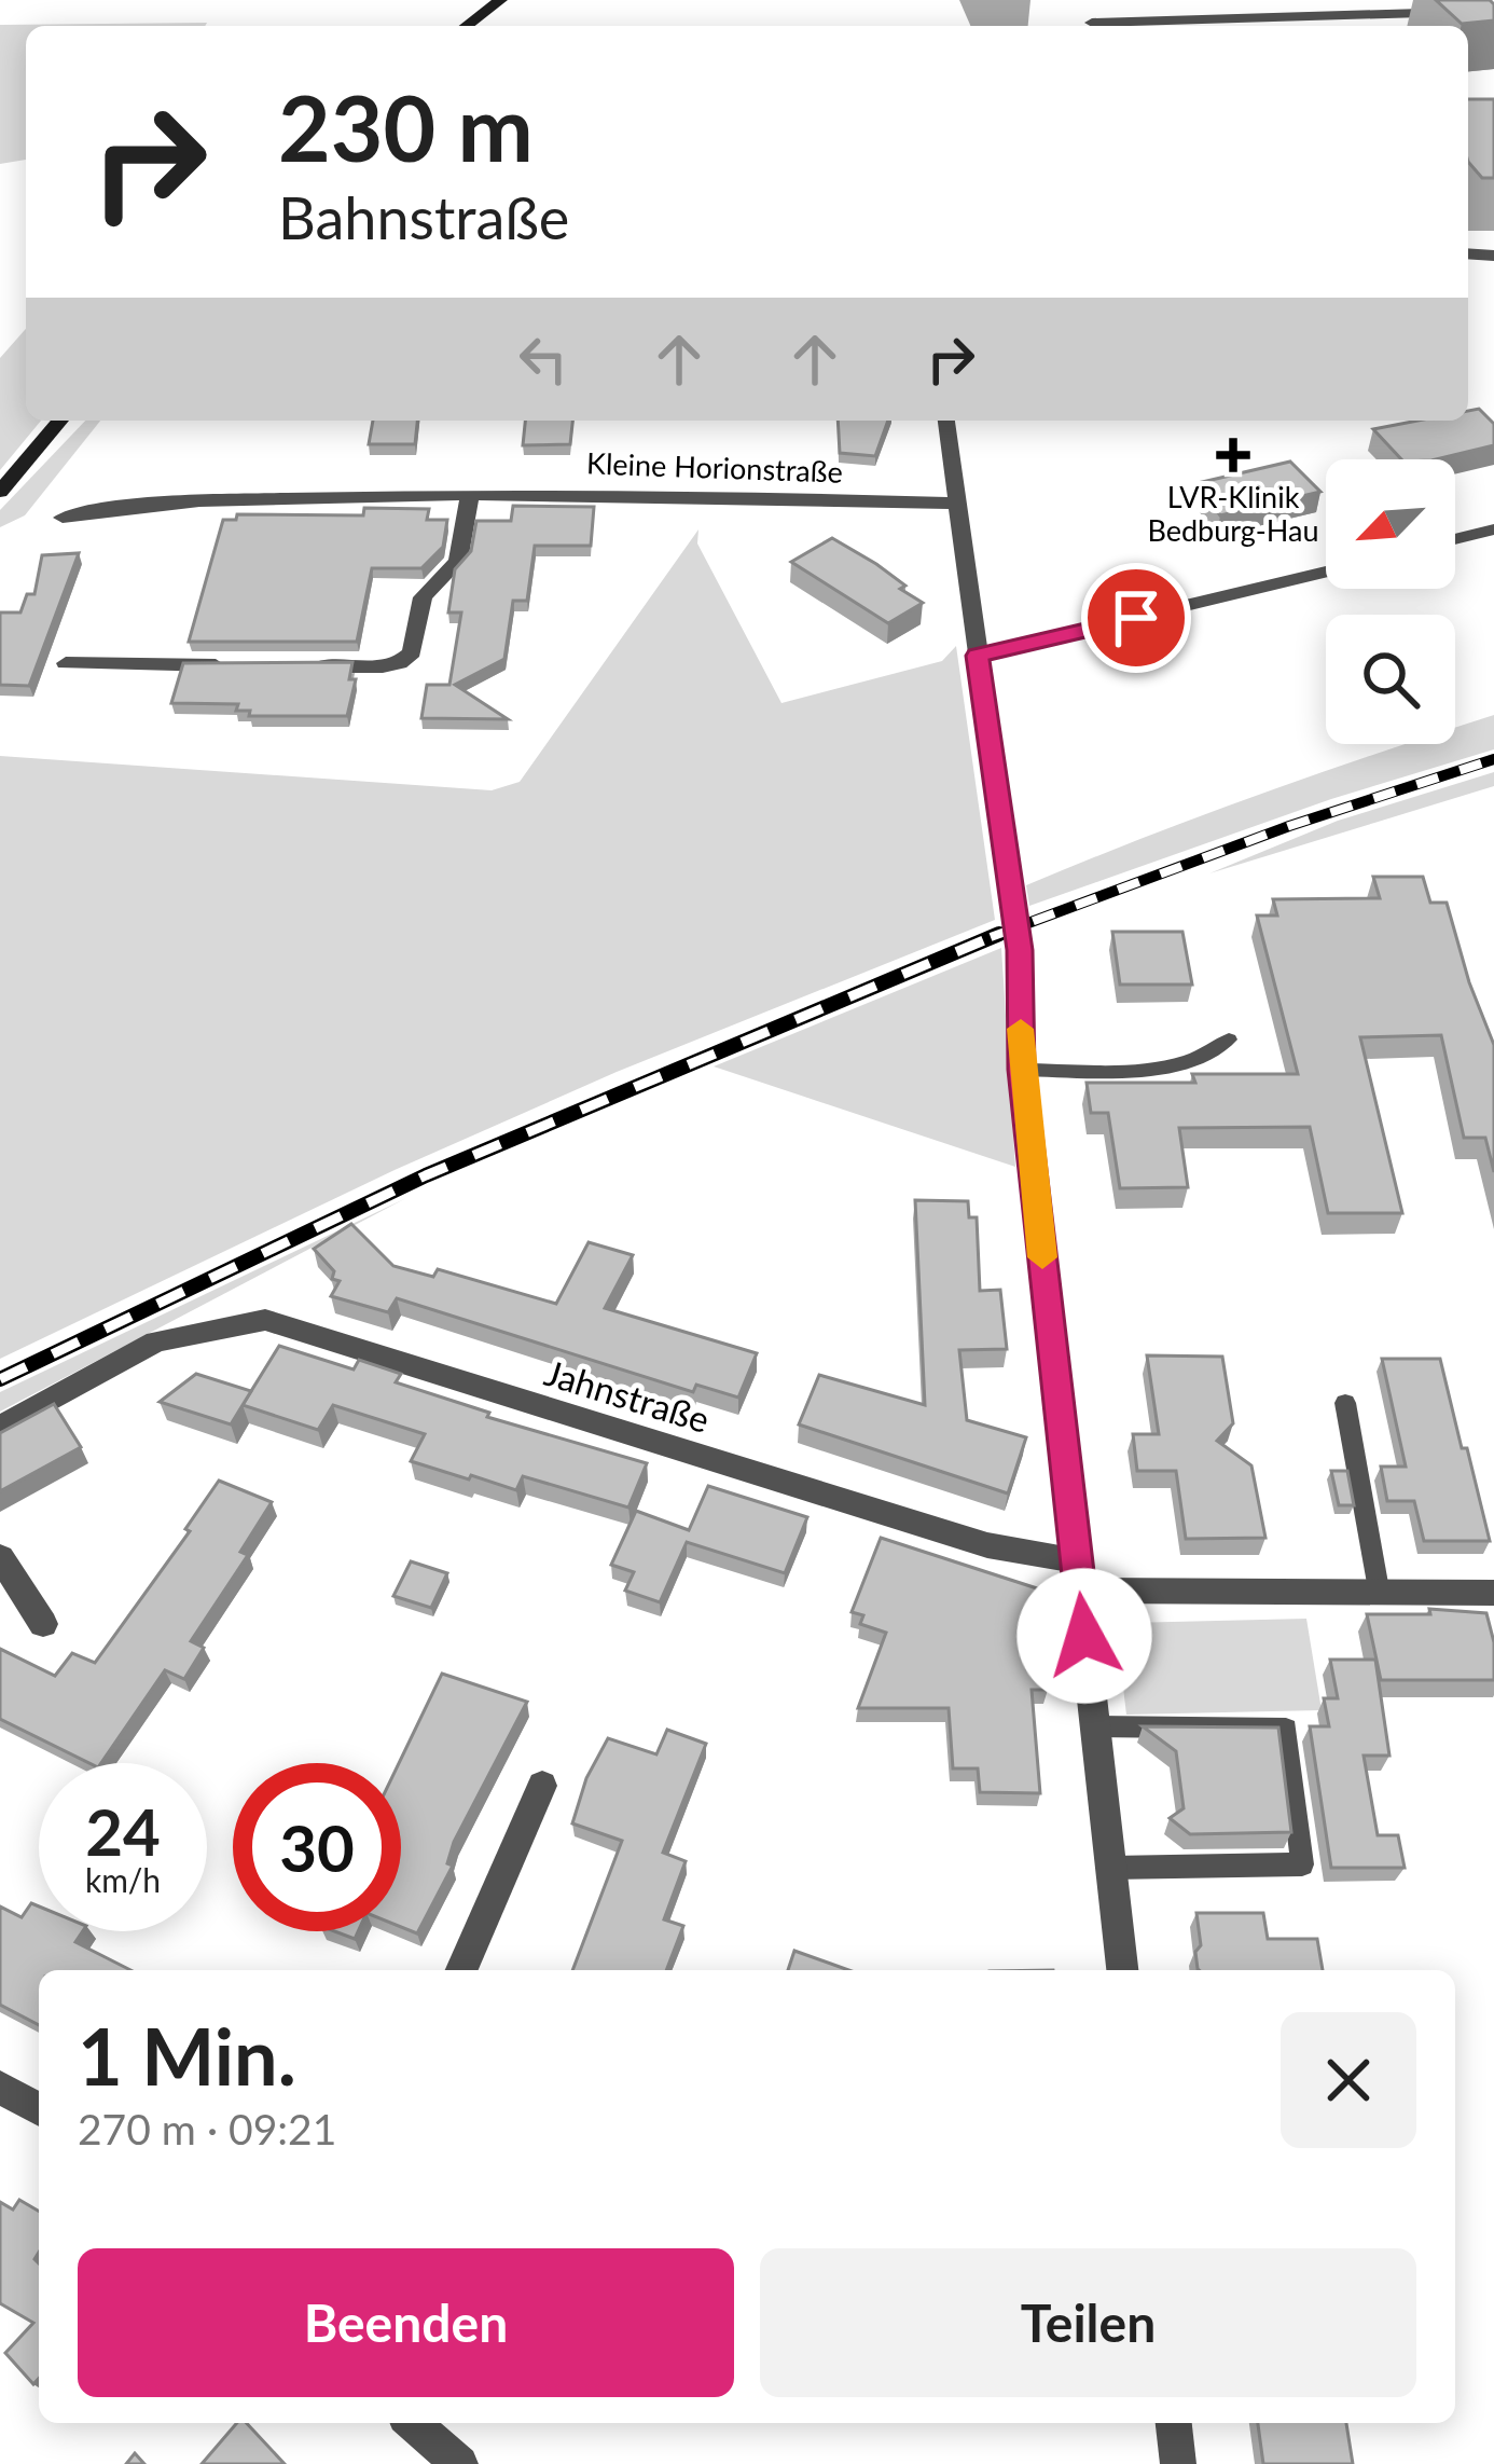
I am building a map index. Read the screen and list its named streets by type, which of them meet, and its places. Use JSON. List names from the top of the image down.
{
  "streets": {
    "street": ["Kleine Horionstraße", "Jahnstraße"]
  },
  "places": {
    "health": ["LVR-Klinik Bedburg-Hau"]
  },
  "north": "bottom left",
  "page": {
    "turn": ["230 m", "Bahnstraße"],
    "speed": "24 km/h",
    "limit": "30",
    "heading": ["1 Min.", "270 m · 09:21"],
    "buttons": ["Beenden", "Teilen"]
  }
}
